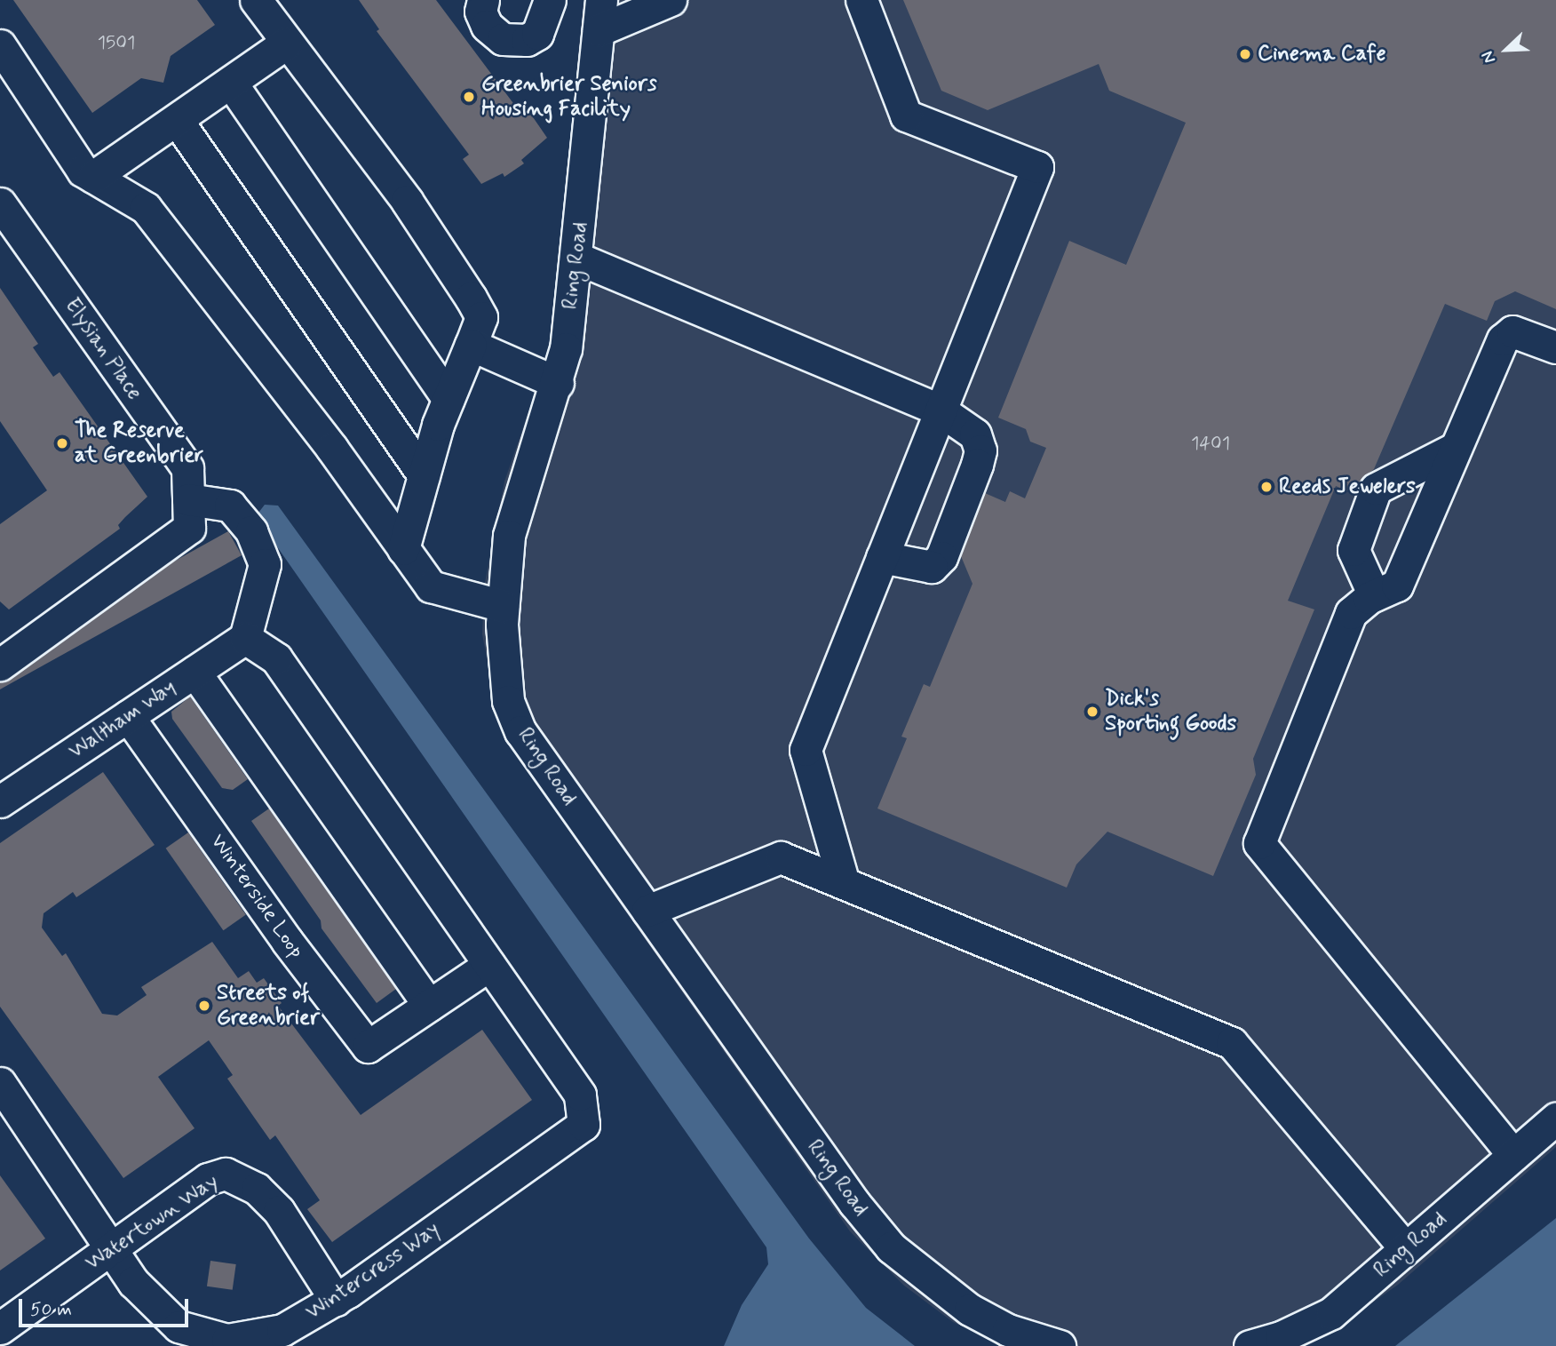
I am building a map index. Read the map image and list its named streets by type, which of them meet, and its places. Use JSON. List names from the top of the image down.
{
  "streets": {
    "street": [
      "Ring Road",
      "Elysian Place",
      "Waltham Way",
      "Winterside Loop",
      "Watertown Way",
      "Wintercress Way"
    ]
  },
  "crossings": [
    ["Waltham Way", "Winterside Loop"],
    ["Winterside Loop", "Wintercress Way"],
    ["Watertown Way", "Wintercress Way"]
  ],
  "places": [
    "Cinema Cafe",
    "Greenbrier Seniors Housing Facility",
    "The Reserve at Greenbrier",
    "Reeds Jewelers",
    "Dick's Sporting Goods",
    "Streets of Greenbrier"
  ],
  "house_numbers": ["1501", "1401"],
  "scale_bar": "50 m",
  "north": "bottom left"
}
